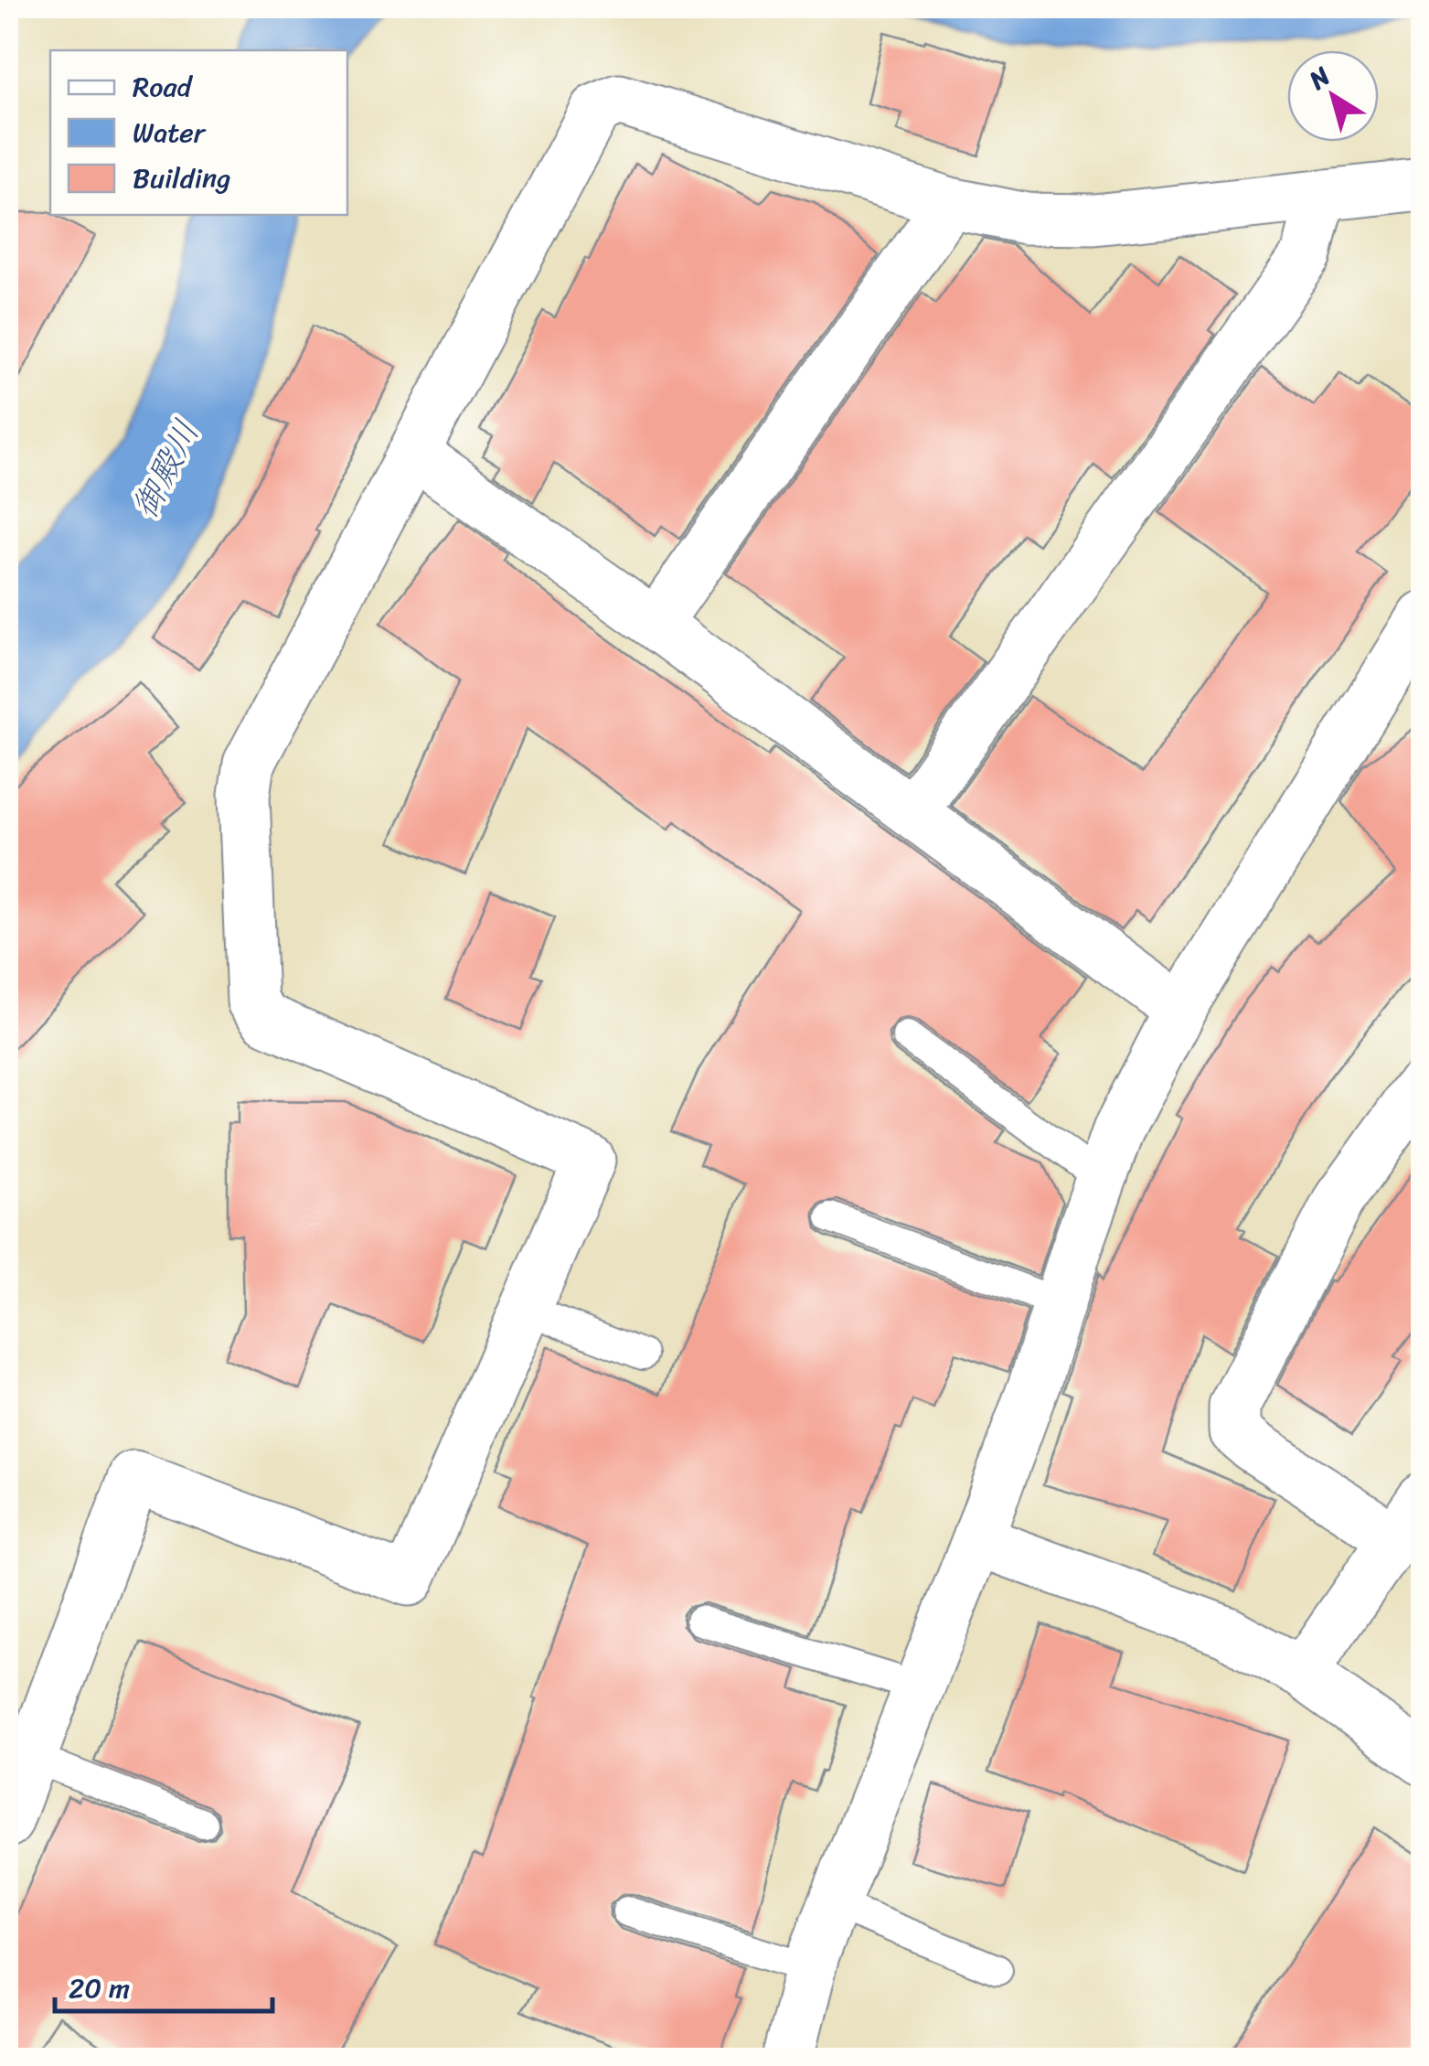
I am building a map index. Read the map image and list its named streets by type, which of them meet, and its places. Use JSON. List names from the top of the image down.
{
  "water": ["御殿川"],
  "legend": ["Road", "Water", "Building"],
  "scale_bar": "20 m",
  "north": "top left"
}
